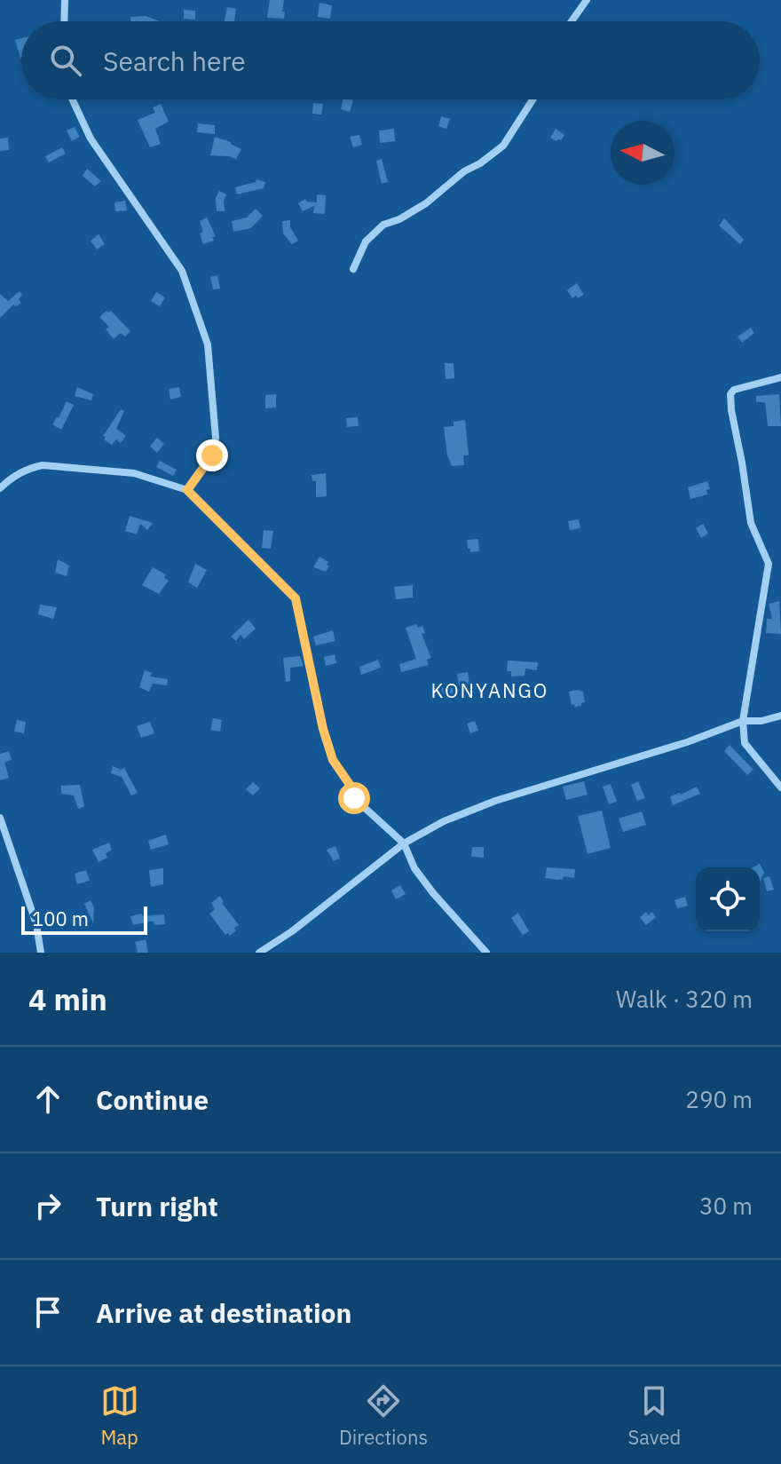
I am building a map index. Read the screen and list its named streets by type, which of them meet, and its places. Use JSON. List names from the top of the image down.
{
  "districts": ["KONYANGO"],
  "scale_bar": "100 m",
  "north": "left",
  "page": {
    "search": "Search here",
    "scale": "100 m",
    "heading": ["4 min", "Walk · 320 m"],
    "list": [
      ["Continue", "290 m"],
      ["Turn right", "30 m"],
      "Arrive at destination"
    ],
    "nav": ["Map", "Directions", "Saved"]
  }
}
